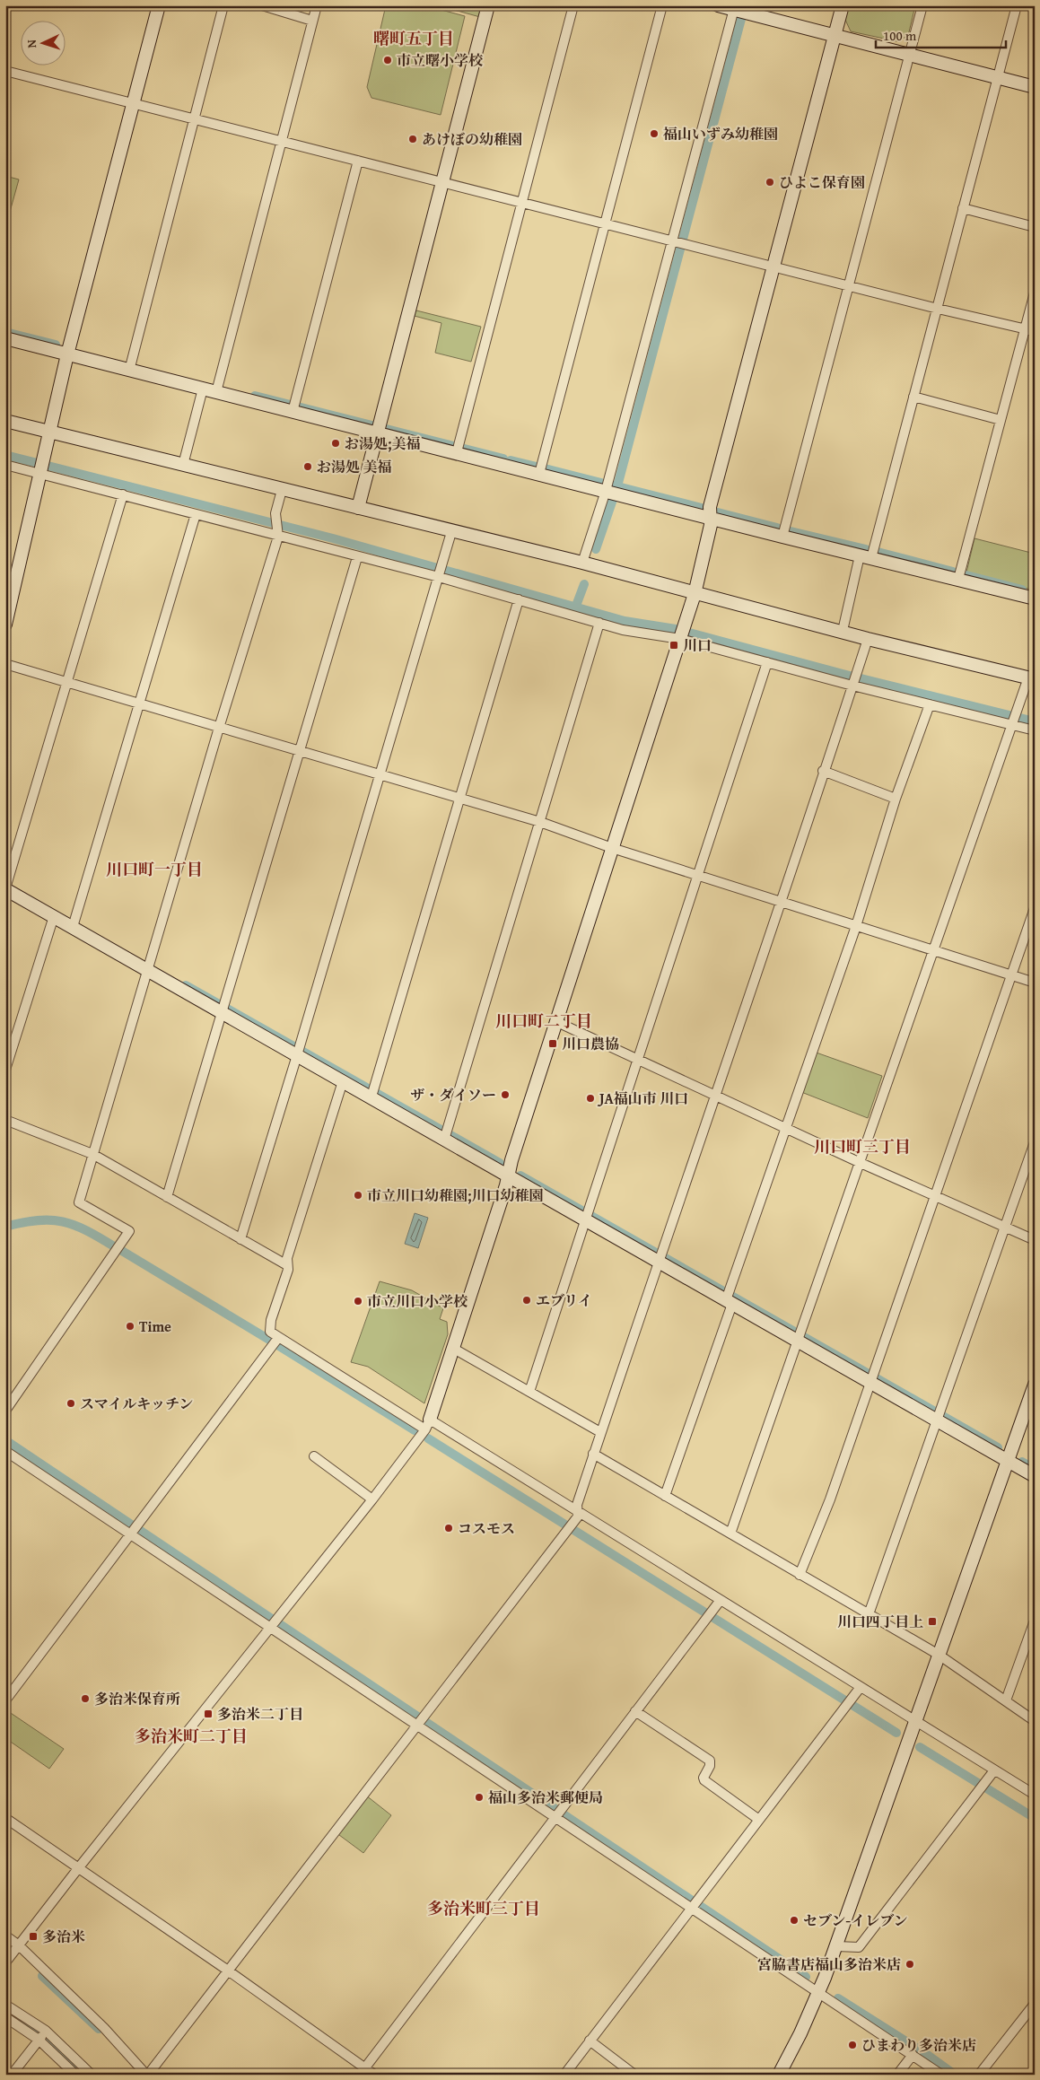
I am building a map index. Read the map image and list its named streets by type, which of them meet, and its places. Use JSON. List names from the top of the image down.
{
  "districts": [
    "曙町五丁目",
    "川口町一丁目",
    "川口町二丁目",
    "川口町三丁目",
    "多治米町二丁目",
    "多治米町三丁目"
  ],
  "places": {
    "other": [
      "市立曙小学校",
      "福山いずみ幼稚園",
      "あけぼの幼稚園",
      "ひよこ保育園",
      "お湯処;美福",
      "お湯処 美福",
      "ザ・ダイソー",
      "JA福山市 川口",
      "市立川口幼稚園;川口幼稚園",
      "エブリイ",
      "市立川口小学校",
      "Time",
      "スマイルキッチン",
      "コスモス",
      "多治米保育所",
      "福山多治米郵便局",
      "セブン-イレブン",
      "宮脇書店福山多治米店",
      "ひまわり多治米店"
    ],
    "transit": [
      "川口",
      "川口農協",
      "川口四丁目上",
      "多治米二丁目",
      "多治米"
    ]
  },
  "scale_bar": "100 m",
  "north": "left"
}
